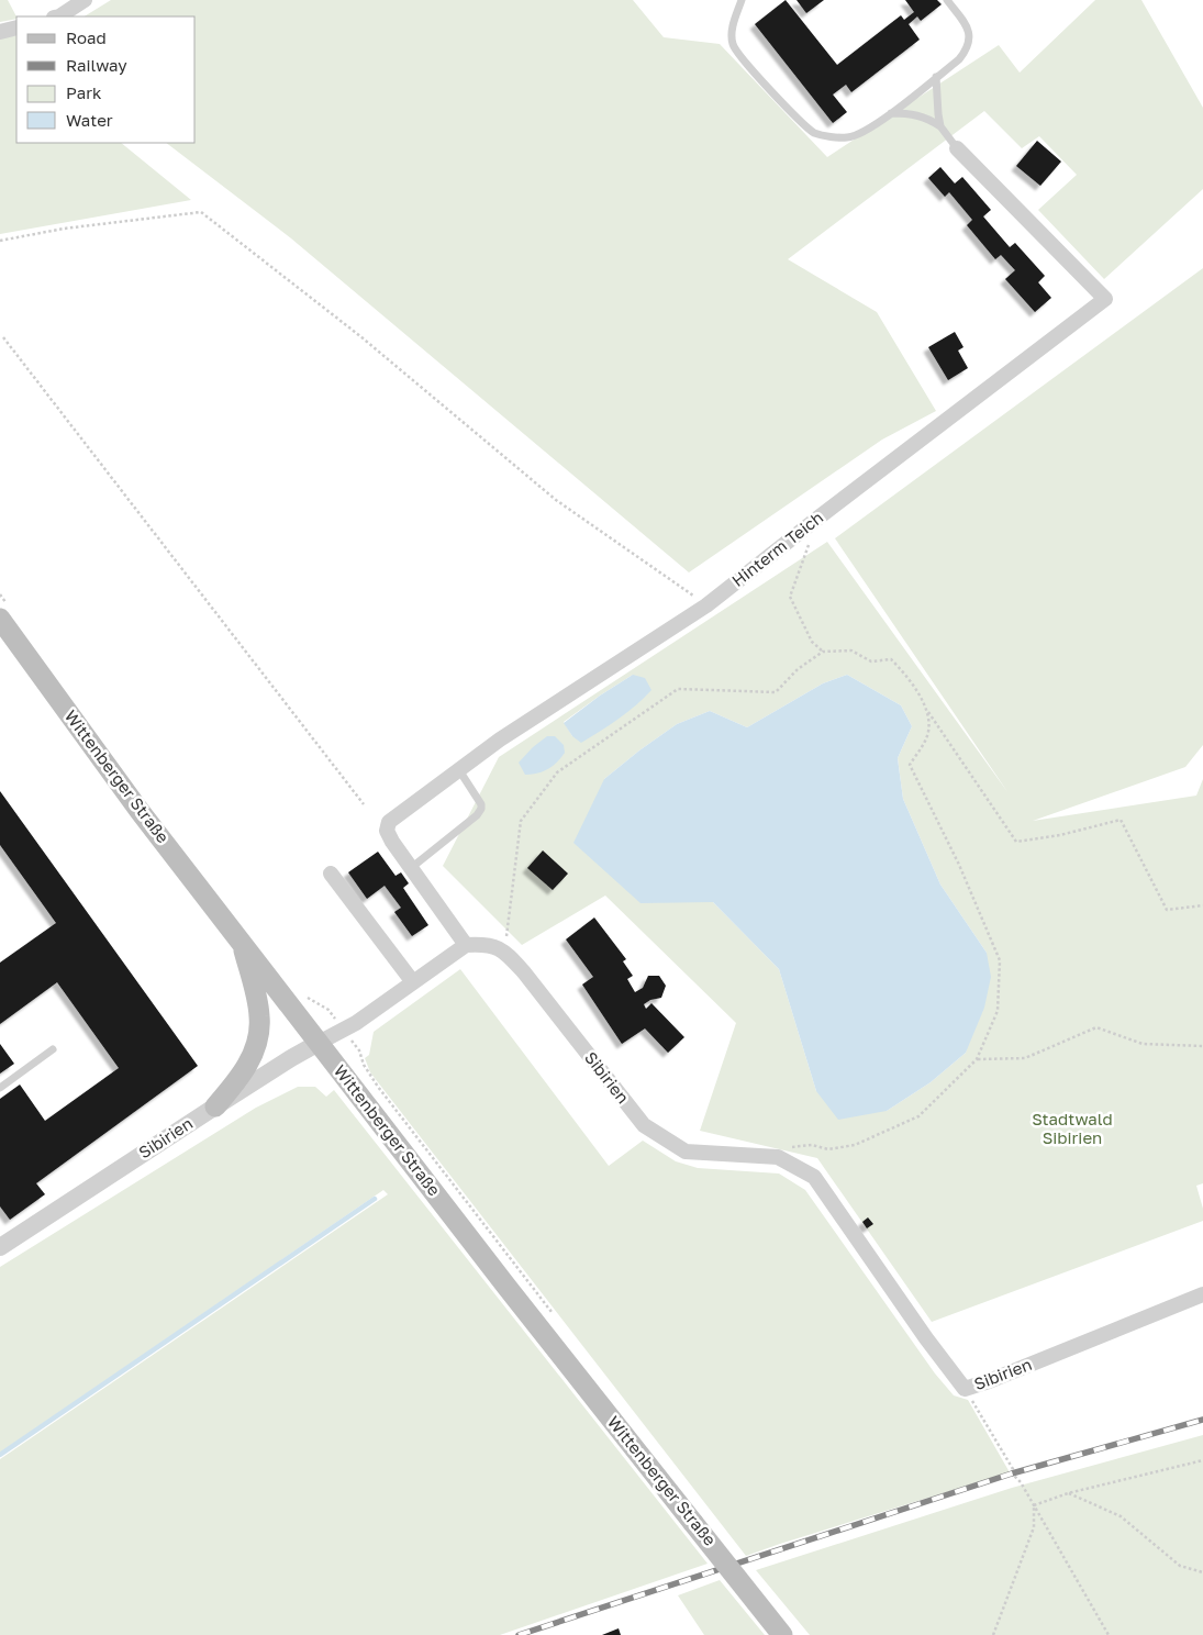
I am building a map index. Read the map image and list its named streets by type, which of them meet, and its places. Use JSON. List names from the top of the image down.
{
  "streets": {
    "main road": ["Wittenberger Straße"],
    "street": ["Hinterm Teich", "Sibirien"]
  },
  "crossings": [
    ["Hinterm Teich", "Sibirien"],
    ["Wittenberger Straße", "Sibirien"]
  ],
  "parks": ["Stadtwald Sibirien"],
  "legend": [
    "Road",
    "Railway",
    "Park",
    "Water"
  ]
}
